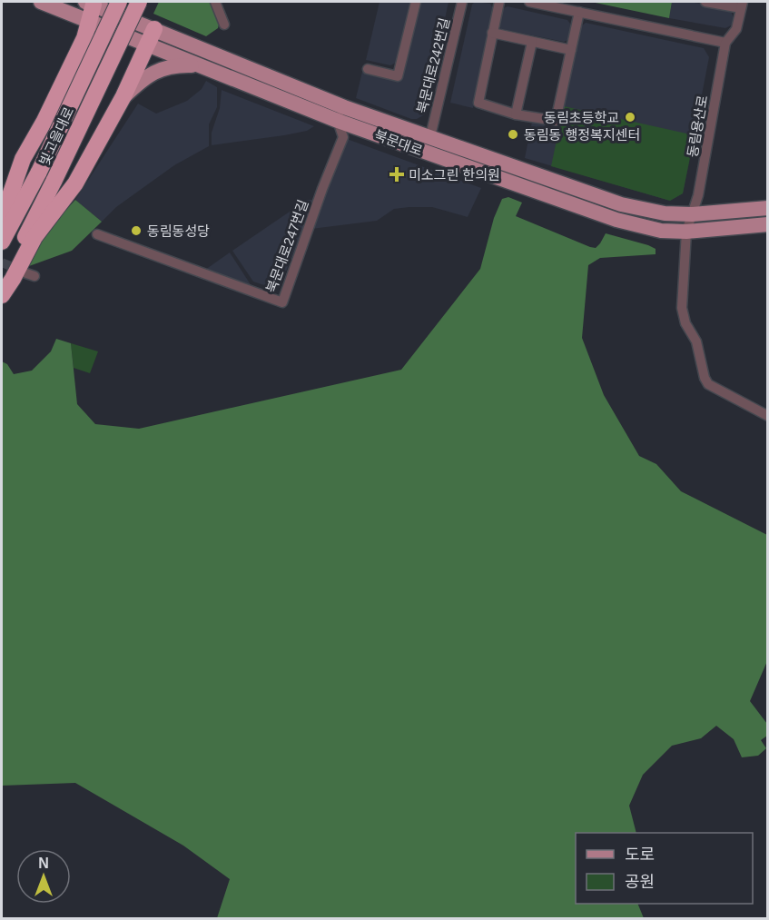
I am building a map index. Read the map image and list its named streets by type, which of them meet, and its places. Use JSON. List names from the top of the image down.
{
  "streets": {
    "highway": ["빛고을대로"],
    "main road": ["북문대로"],
    "street": ["북문대로242번길", "동림용산로", "북문대로247번길"]
  },
  "crossings": [
    ["북문대로242번길", "북문대로"],
    ["동림용산로", "북문대로"],
    ["북문대로", "북문대로247번길"]
  ],
  "places": {
    "other": ["동림초등학교", "동림동 행정복지센터", "동림동성당"],
    "health": ["미소그린 한의원"]
  },
  "legend": ["도로", "공원"],
  "north": "top"
}
